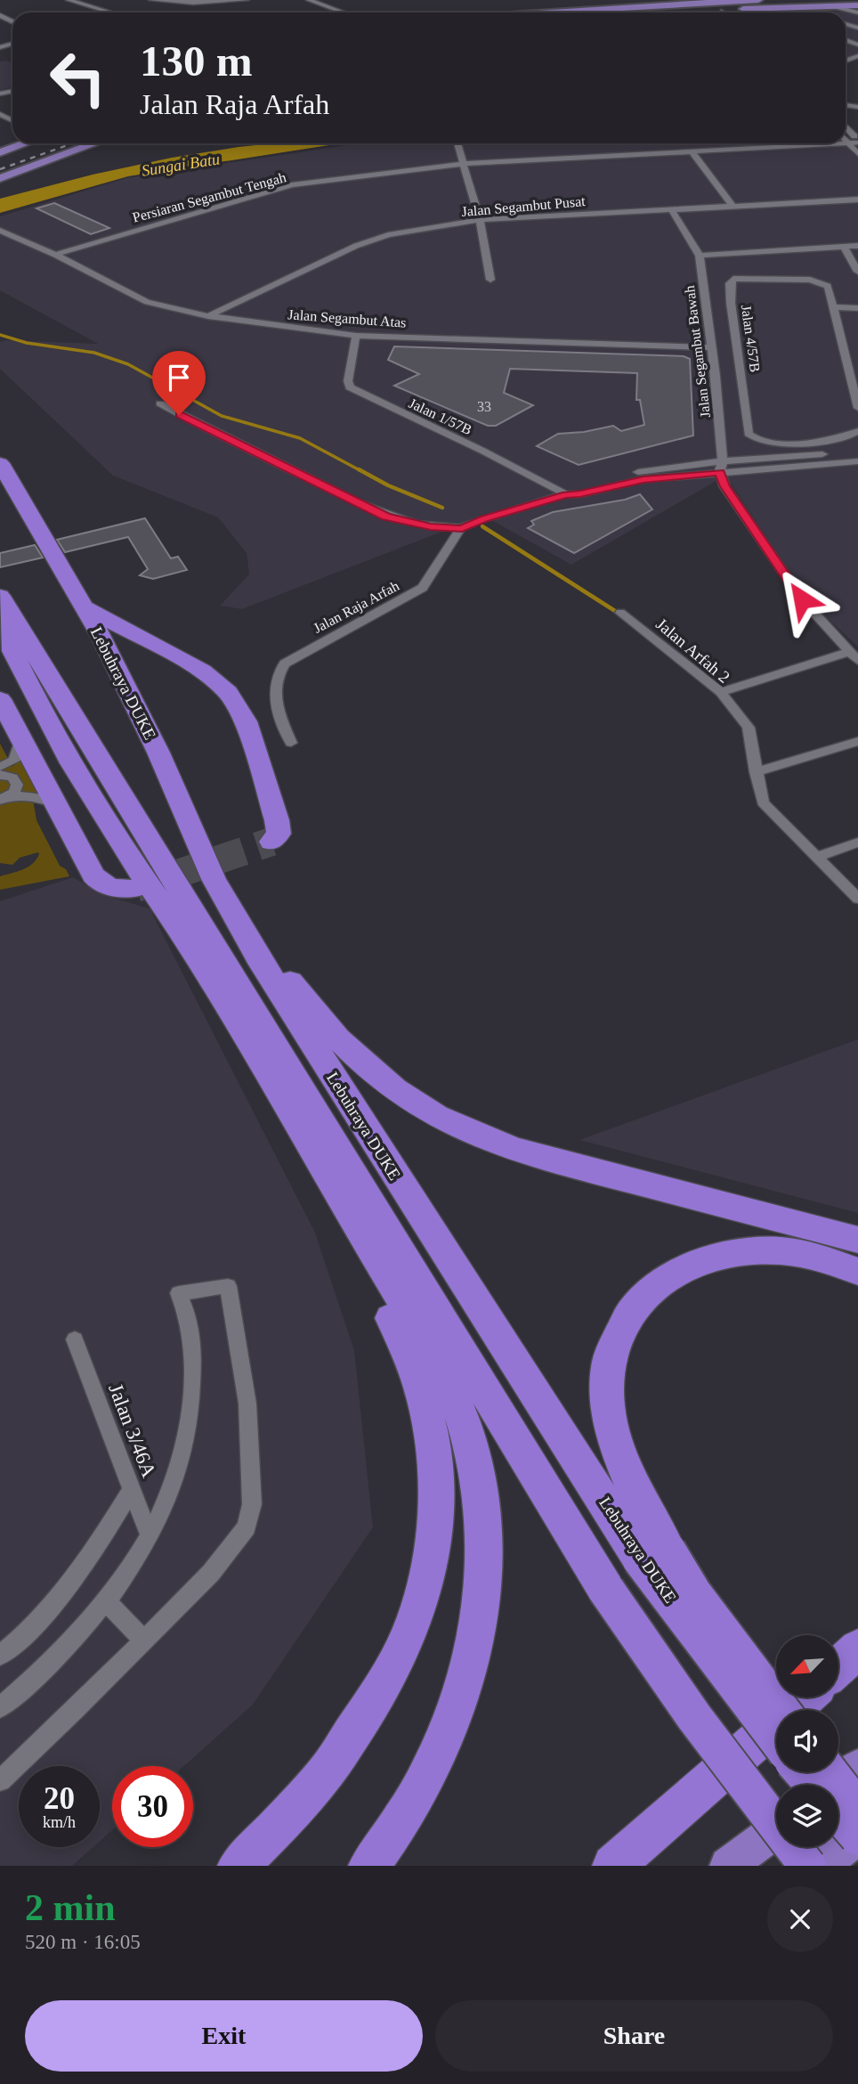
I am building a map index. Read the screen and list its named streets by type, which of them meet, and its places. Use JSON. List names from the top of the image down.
{
  "streets": {
    "highway": ["Lebuhraya DUKE"],
    "street": [
      "Persiaran Segambut Tengah",
      "Jalan Segambut Pusat",
      "Jalan Segambut Atas",
      "Jalan 4/57B",
      "Jalan Segambut Bawah",
      "Jalan 1/57B",
      "Jalan Raja Arfah",
      "Jalan Arfah 2",
      "Jalan 3/46A"
    ]
  },
  "crossings": [
    ["Persiaran Segambut Tengah", "Jalan Segambut Atas"],
    ["Jalan Segambut Pusat", "Jalan Segambut Atas"],
    ["Jalan Segambut Pusat", "Jalan Segambut Bawah"],
    ["Jalan Segambut Atas", "Jalan 4/57B"],
    ["Jalan Segambut Atas", "Jalan Segambut Bawah"],
    ["Jalan Segambut Atas", "Jalan 1/57B"],
    ["Jalan 4/57B", "Jalan Segambut Bawah"]
  ],
  "water": ["Sungai Batu"],
  "house_numbers": ["33"],
  "north": "bottom left",
  "page": {
    "turn": ["130 m", "Jalan Raja Arfah"],
    "speed": "20 km/h",
    "limit": "30",
    "heading": ["2 min", "520 m · 16:05"],
    "buttons": ["Exit", "Share"]
  }
}
